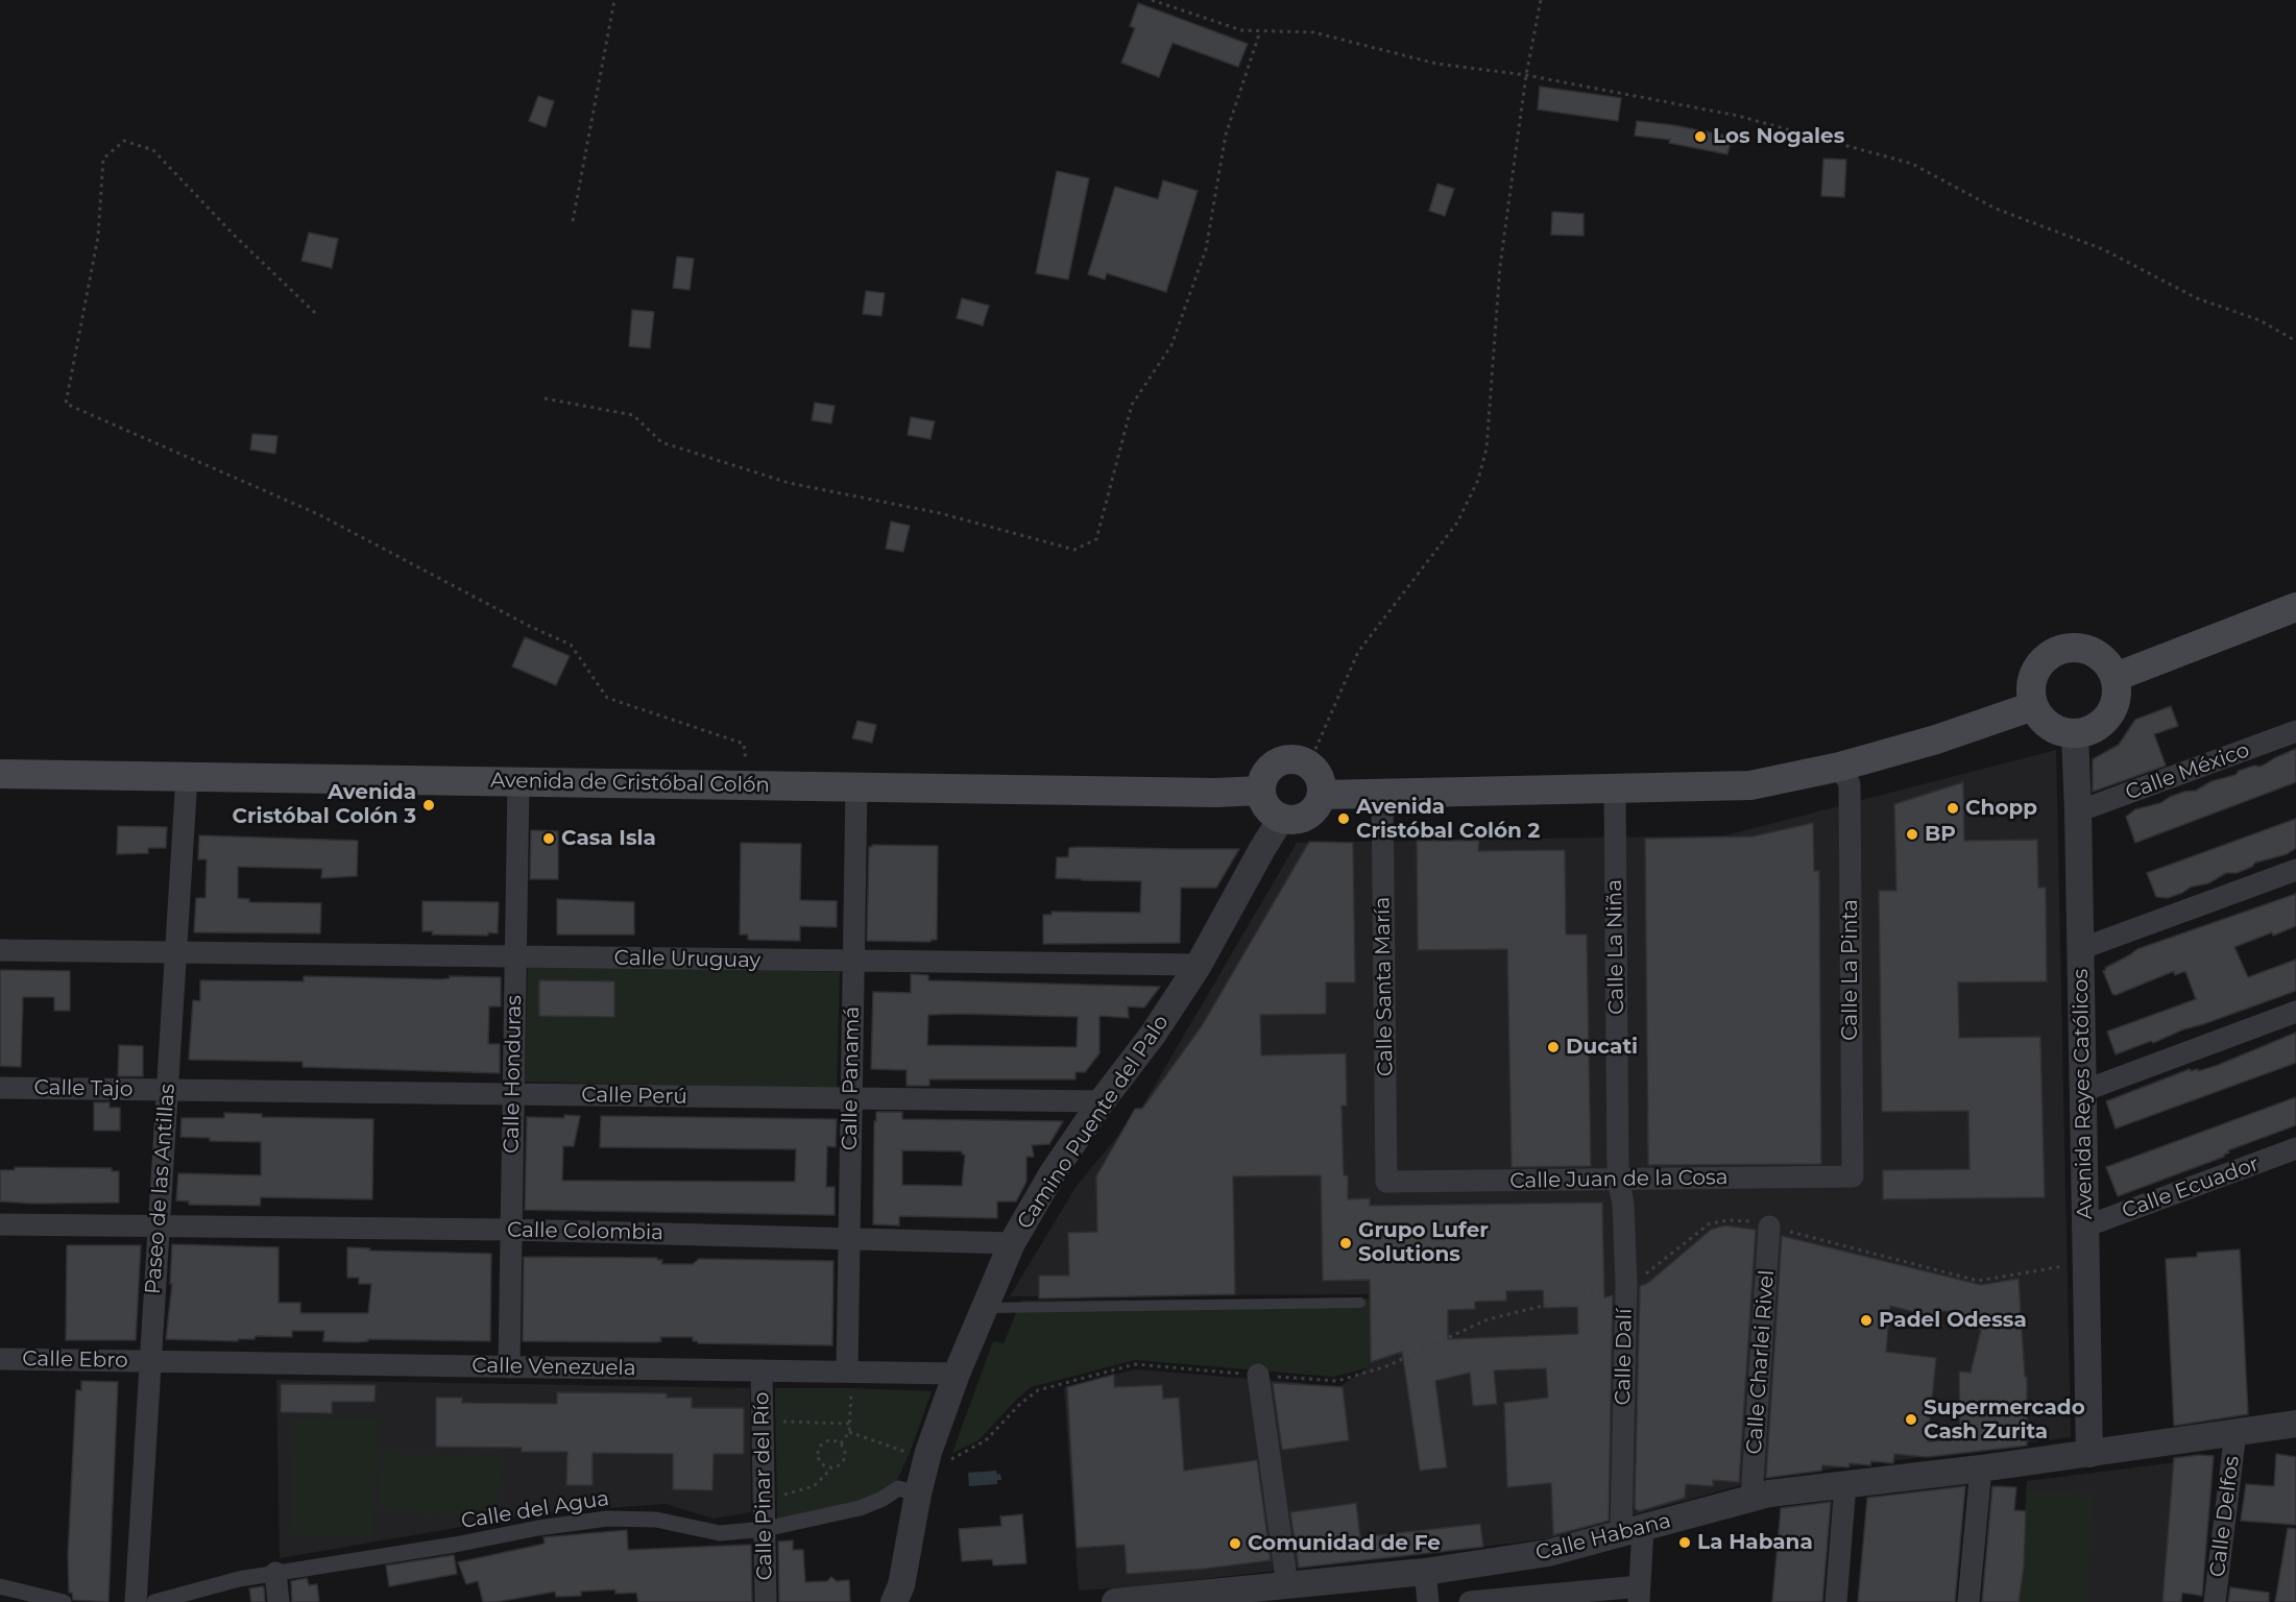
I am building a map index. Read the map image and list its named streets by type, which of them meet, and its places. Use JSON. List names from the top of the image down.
{
  "streets": {
    "main road": ["Avenida de Cristóbal Colón"],
    "street": [
      "Calle México",
      "Calle La Niña",
      "Calle Uruguay",
      "Calle La Pinta",
      "Calle Santa María",
      "Calle Honduras",
      "Calle Panamá",
      "Calle Tajo",
      "Avenida Reyes Católicos",
      "Calle Perú",
      "Camino Puente del Palo",
      "Calle Juan de la Cosa",
      "Calle Ecuador",
      "Paseo de las Antillas",
      "Calle Colombia",
      "Calle Dalí",
      "Calle Ebro",
      "Calle Charlei Rivel",
      "Calle Venezuela",
      "Calle Pinar del Río",
      "Calle del Agua",
      "Calle Delfos",
      "Calle Habana"
    ]
  },
  "crossings": [
    ["Calle México", "Avenida Reyes Católicos"],
    ["Avenida de Cristóbal Colón", "Calle Honduras"],
    ["Avenida de Cristóbal Colón", "Calle Panamá"],
    ["Avenida de Cristóbal Colón", "Camino Puente del Palo"],
    ["Avenida de Cristóbal Colón", "Paseo de las Antillas"],
    ["Calle La Niña", "Calle Juan de la Cosa"],
    ["Calle La Niña", "Calle Dalí"],
    ["Calle Uruguay", "Calle Honduras"],
    ["Calle Uruguay", "Calle Panamá"],
    ["Calle Uruguay", "Camino Puente del Palo"],
    ["Calle Uruguay", "Paseo de las Antillas"],
    ["Calle La Pinta", "Calle Juan de la Cosa"],
    ["Calle Santa María", "Calle Juan de la Cosa"],
    ["Calle Honduras", "Calle Perú"],
    ["Calle Honduras", "Calle Colombia"],
    ["Calle Honduras", "Calle Venezuela"],
    ["Calle Panamá", "Calle Perú"],
    ["Calle Panamá", "Calle Colombia"],
    ["Calle Panamá", "Calle Venezuela"],
    ["Calle Tajo", "Calle Perú"],
    ["Calle Tajo", "Paseo de las Antillas"],
    ["Avenida Reyes Católicos", "Calle Ecuador"],
    ["Avenida Reyes Católicos", "Calle Habana"],
    ["Calle Perú", "Camino Puente del Palo"],
    ["Calle Perú", "Paseo de las Antillas"],
    ["Camino Puente del Palo", "Calle Colombia"],
    ["Camino Puente del Palo", "Calle Venezuela"],
    ["Camino Puente del Palo", "Calle del Agua"],
    ["Calle Juan de la Cosa", "Calle Dalí"],
    ["Paseo de las Antillas", "Calle Colombia"],
    ["Paseo de las Antillas", "Calle Ebro"],
    ["Paseo de las Antillas", "Calle Venezuela"],
    ["Calle Dalí", "Calle Habana"],
    ["Calle Ebro", "Calle Venezuela"],
    ["Calle Charlei Rivel", "Calle Habana"],
    ["Calle Venezuela", "Calle Pinar del Río"],
    ["Calle Pinar del Río", "Calle del Agua"],
    ["Calle Delfos", "Calle Habana"]
  ],
  "places": [
    "Los Nogales",
    "Avenida Cristóbal Colón 3",
    "Chopp",
    "Avenida Cristóbal Colón 2",
    "BP",
    "Casa Isla",
    "Ducati",
    "Grupo Lufer Solutions",
    "Padel Odessa",
    "Supermercado Cash Zurita",
    "La Habana",
    "Comunidad de Fe"
  ]
}
